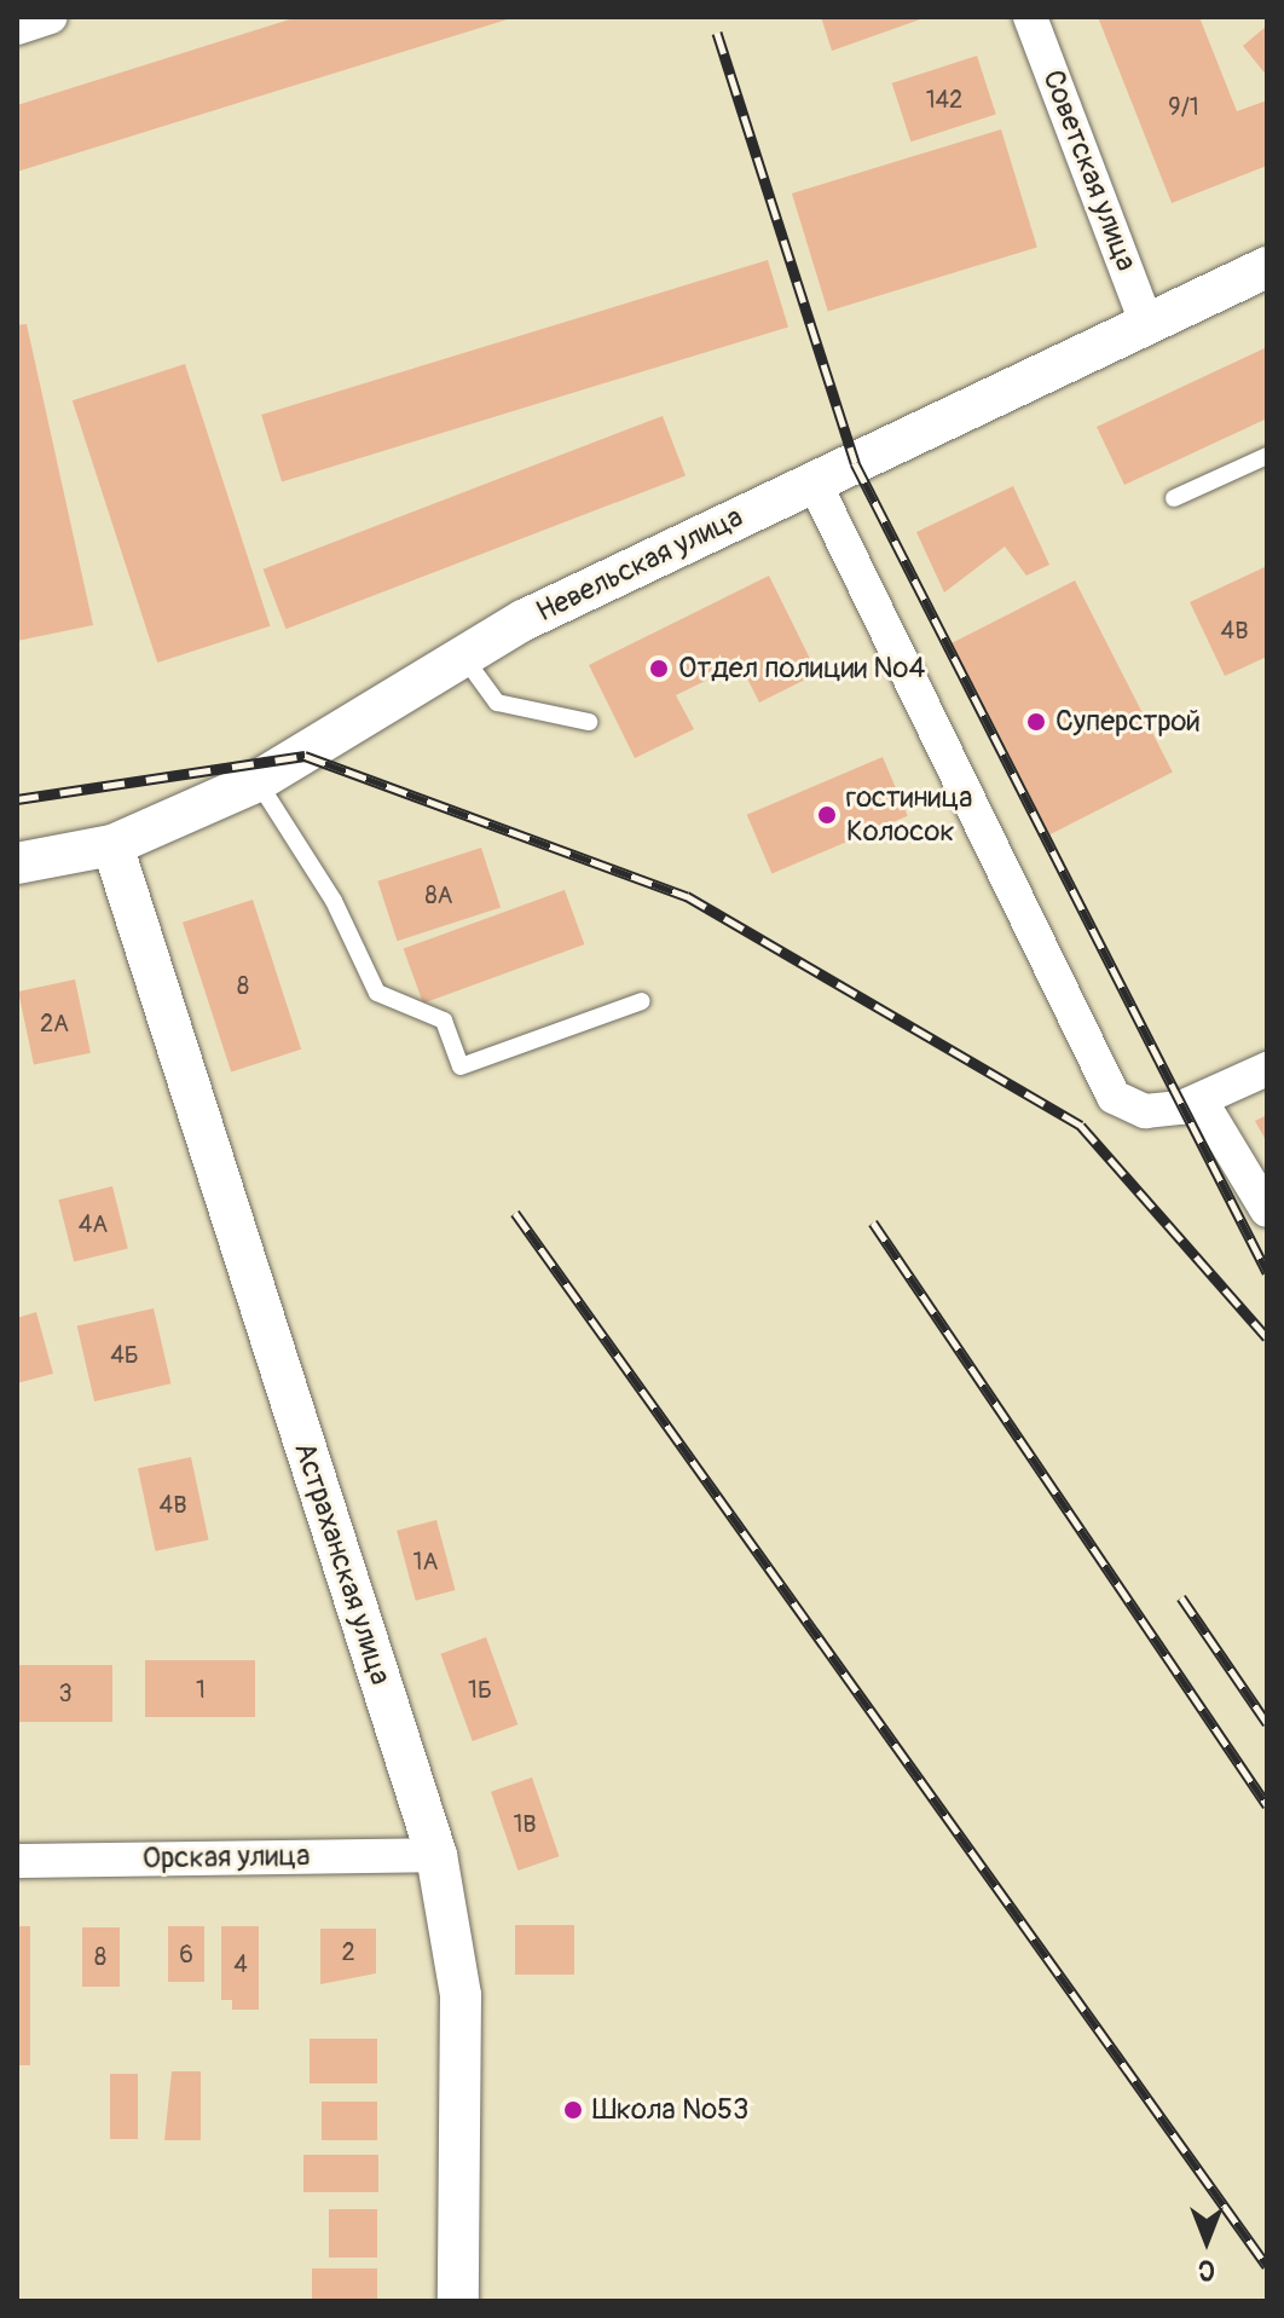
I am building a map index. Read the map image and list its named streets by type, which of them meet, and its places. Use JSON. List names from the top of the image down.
{
  "streets": {
    "street": [
      "Советская улица",
      "Невельская улица",
      "Астраханская улица",
      "Орская улица"
    ]
  },
  "crossings": [
    ["Советская улица", "Невельская улица"],
    ["Невельская улица", "Астраханская улица"],
    ["Астраханская улица", "Орская улица"]
  ],
  "places": [
    "Отдел полиции №4",
    "Суперстрой",
    "гостиница Колосок",
    "Школа №53"
  ],
  "house_numbers": [
    "142",
    "9/1",
    "4В",
    "8А",
    "8",
    "2А",
    "4А",
    "4Б",
    "4В",
    "1А",
    "1",
    "1Б",
    "3",
    "1В",
    "2",
    "6",
    "8",
    "4"
  ],
  "north": "bottom"
}
